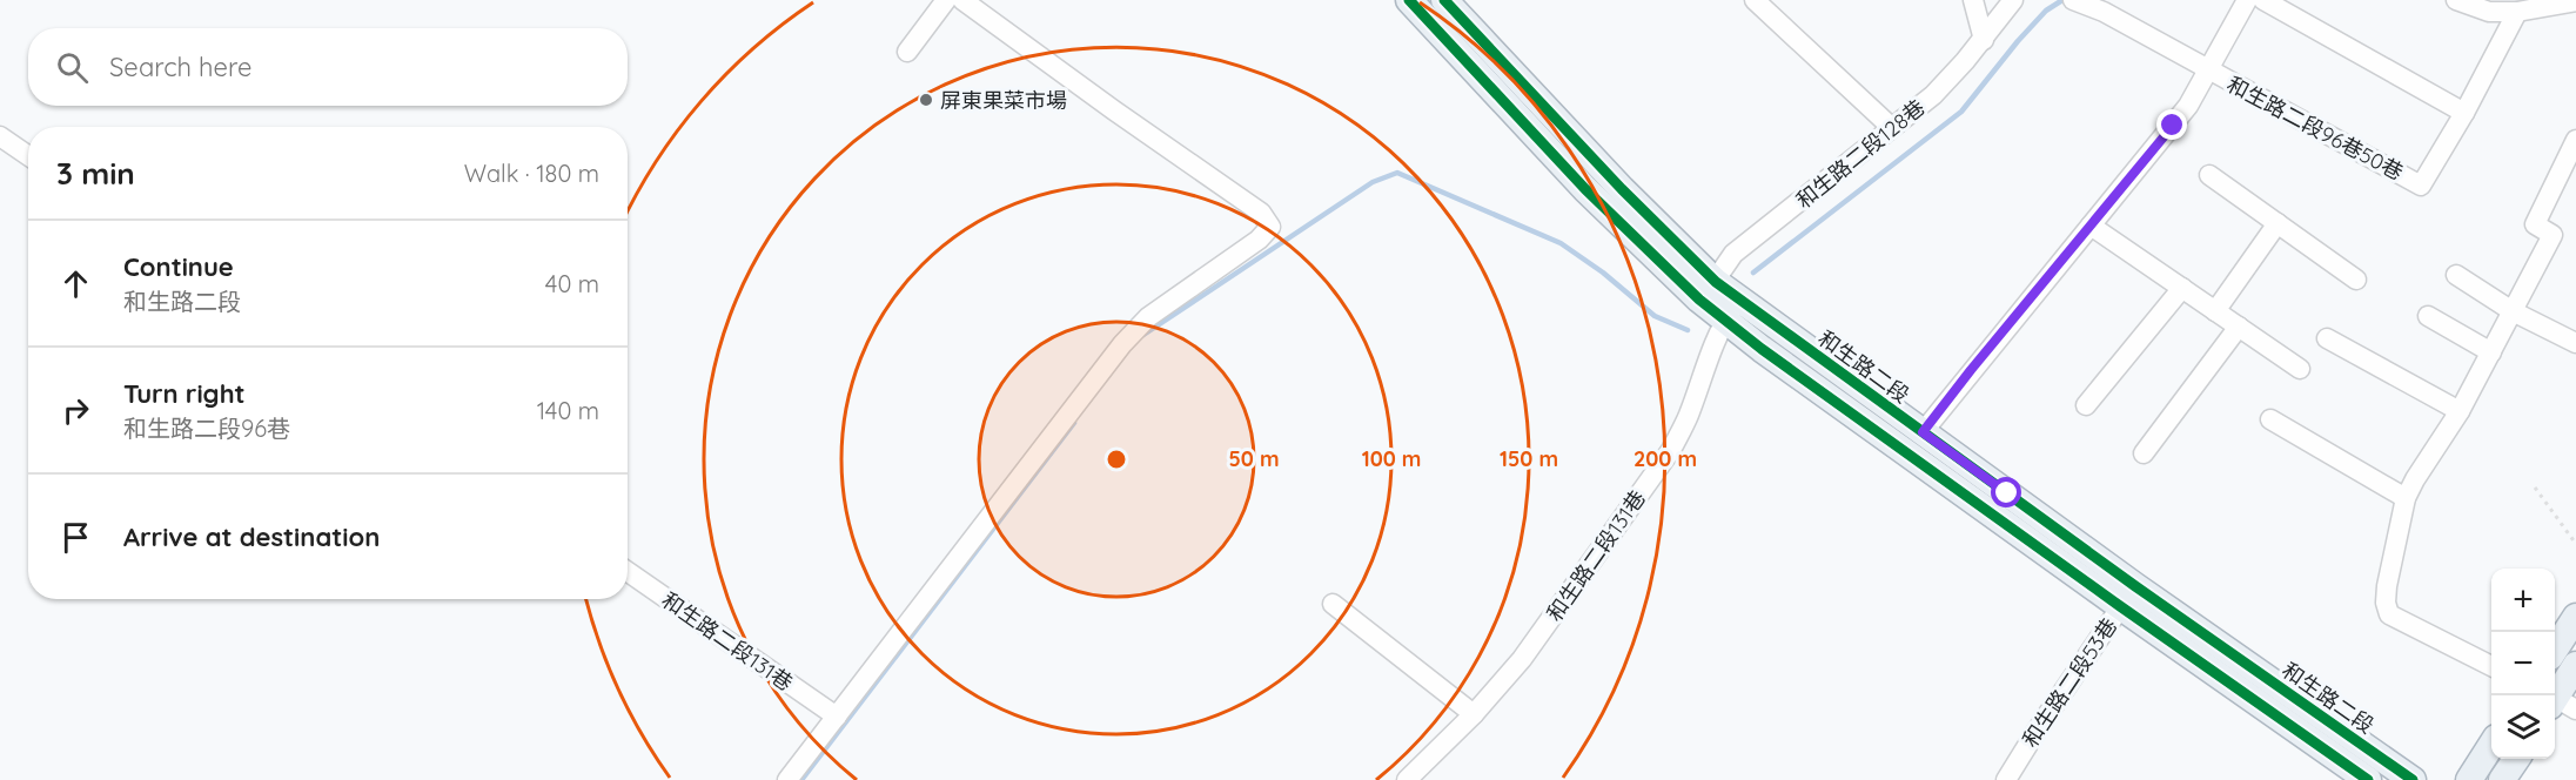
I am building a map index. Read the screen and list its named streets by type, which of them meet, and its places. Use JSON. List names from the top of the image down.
{
  "streets": {
    "main road": ["和生路二段"],
    "street": [
      "和生路二段96巷50巷",
      "和生路二段128巷",
      "和生路二段131巷",
      "和生路二段53巷"
    ]
  },
  "crossings": [
    ["和生路二段128巷", "和生路二段"],
    ["和生路二段", "和生路二段131巷"],
    ["和生路二段", "和生路二段53巷"]
  ],
  "places": ["屏東果菜市場"],
  "page": {
    "search": "Search here",
    "heading": ["3 min", "Walk · 180 m"],
    "list": [
      ["Continue", "和生路二段", "40 m"],
      ["Turn right", "和生路二段96巷", "140 m"],
      "Arrive at destination"
    ],
    "map_buttons": ["+", "−"]
  },
  "rings": [
    "50 m",
    "100 m",
    "150 m",
    "200 m"
  ]
}
